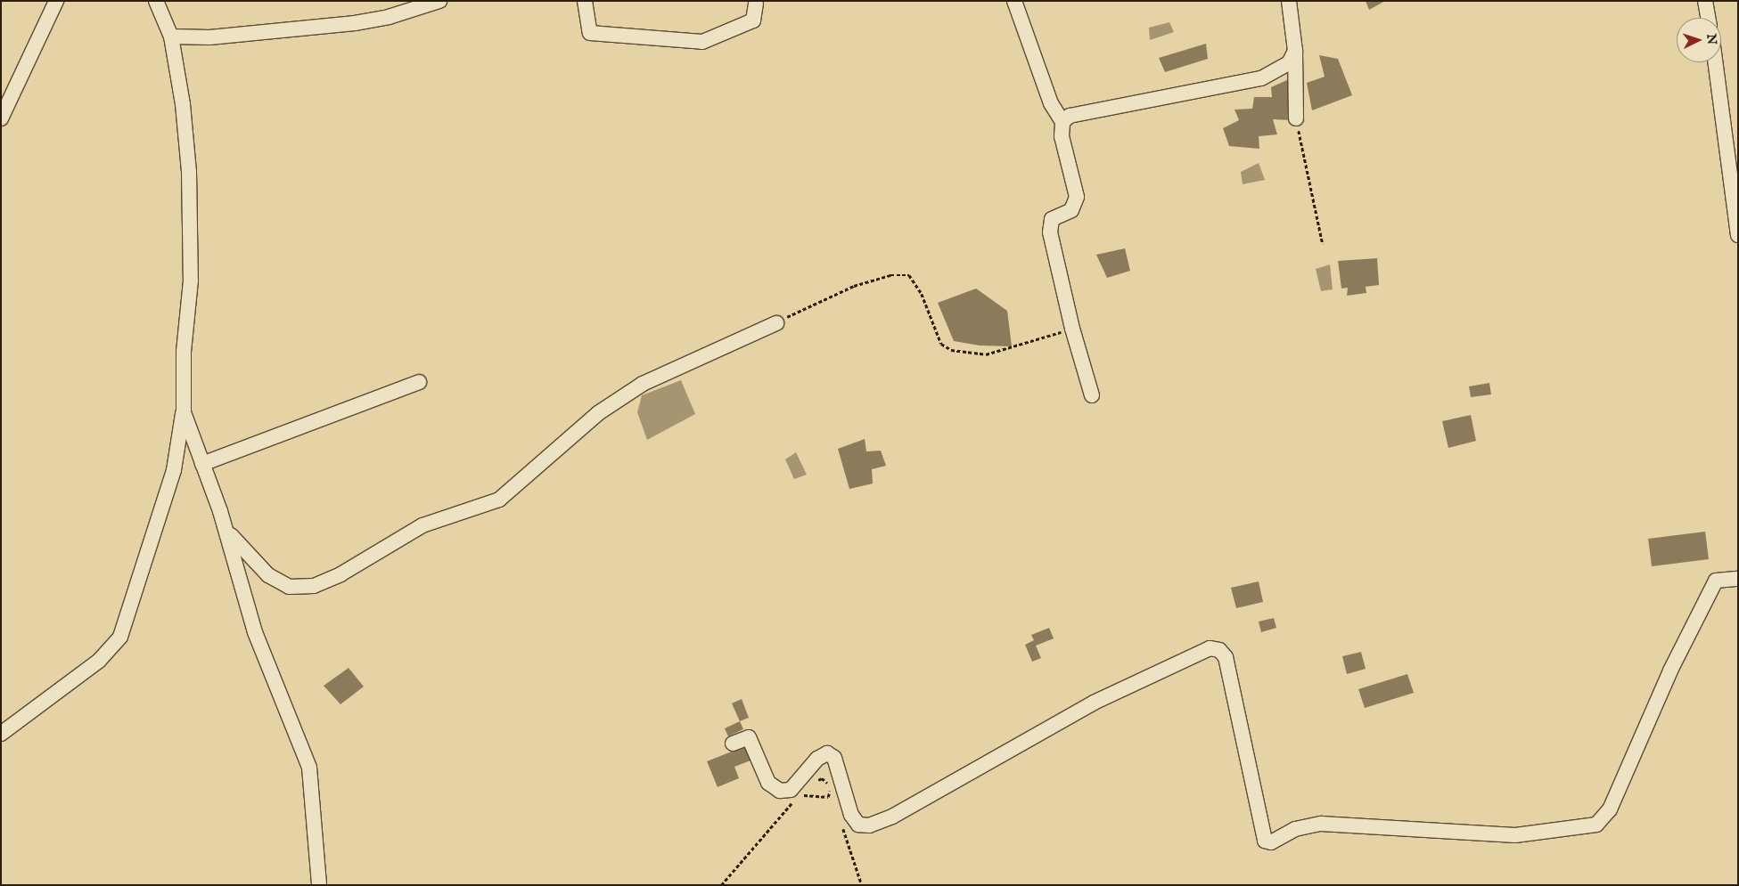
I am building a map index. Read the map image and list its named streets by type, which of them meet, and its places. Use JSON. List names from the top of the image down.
{
  "north": "right"
}
